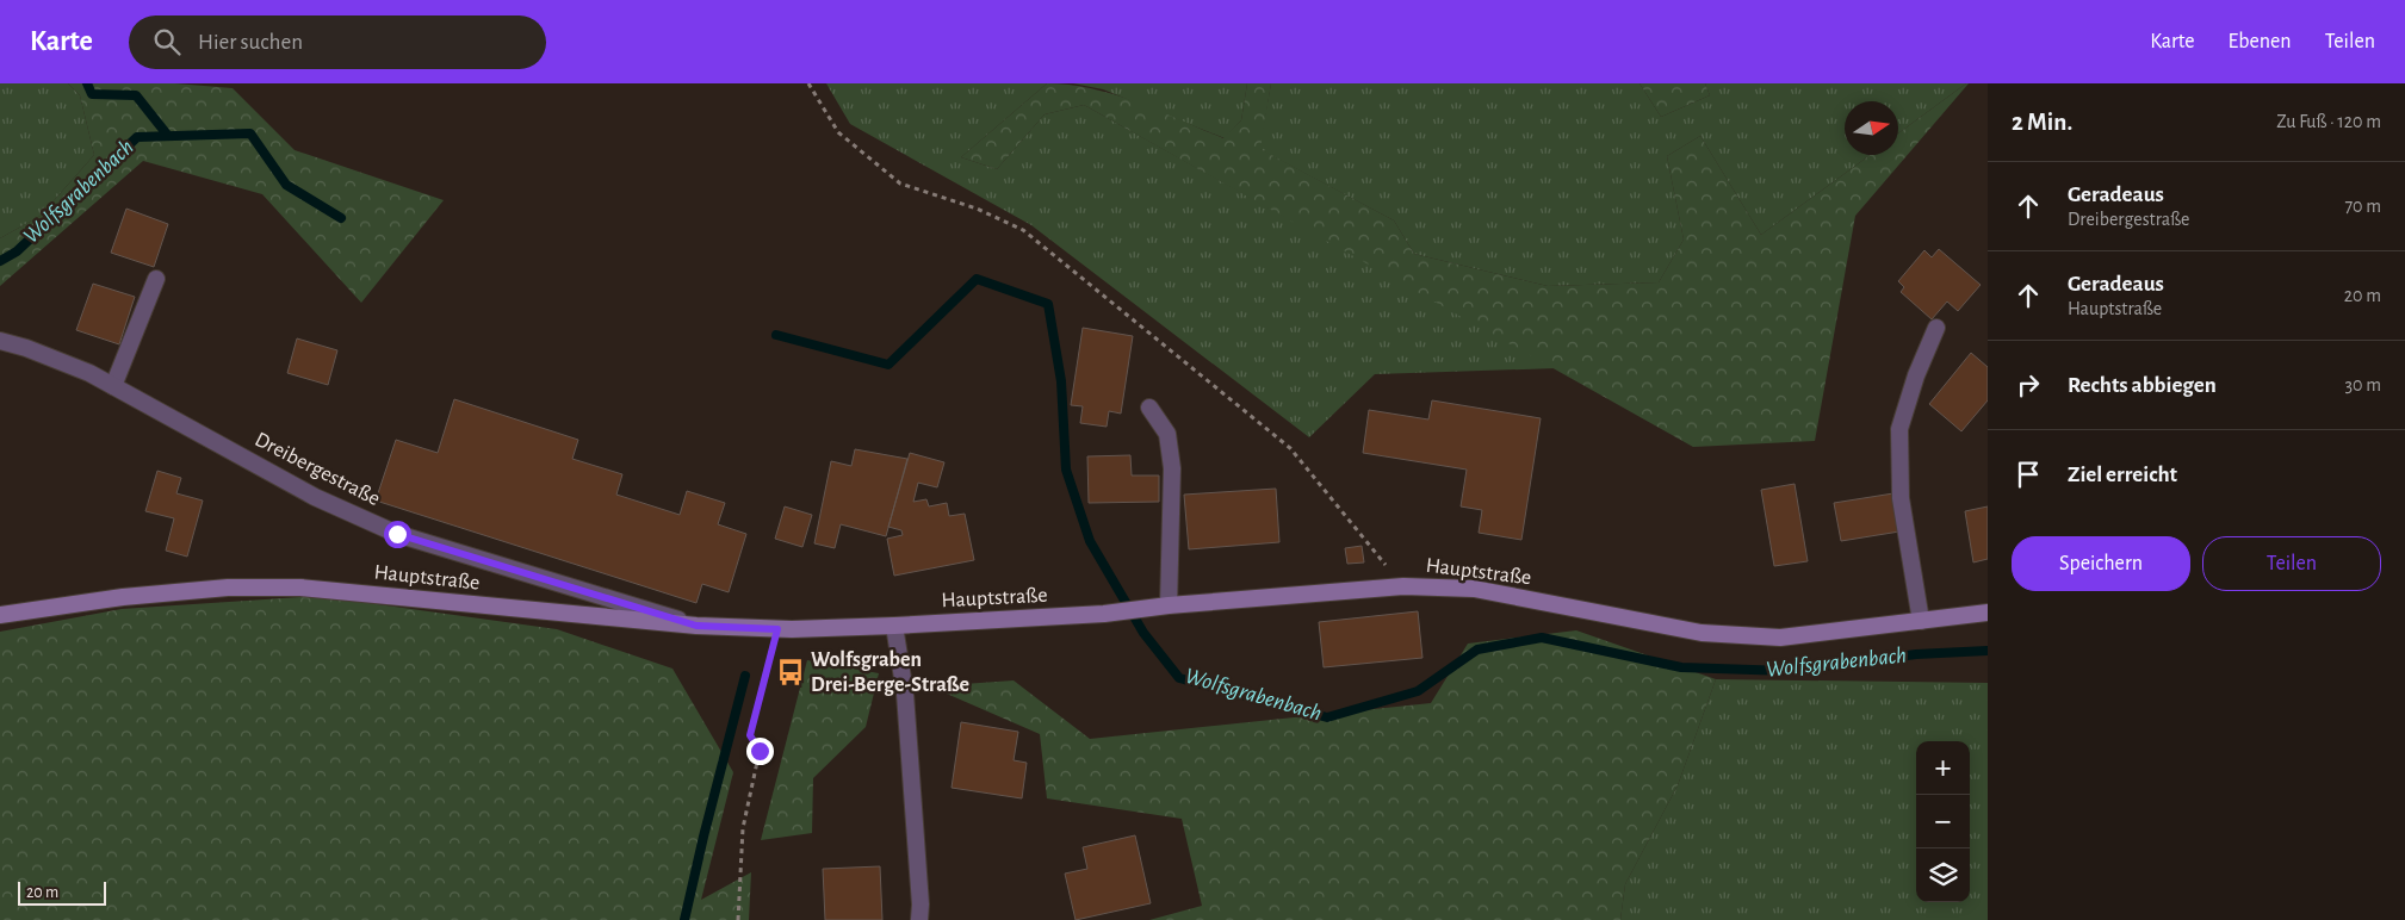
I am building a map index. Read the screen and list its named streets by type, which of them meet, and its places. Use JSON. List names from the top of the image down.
{
  "streets": {
    "main road": ["Hauptstraße"],
    "street": ["Dreibergestraße"]
  },
  "crossings": [
    ["Dreibergestraße", "Hauptstraße"]
  ],
  "water": ["Wolfsgrabenbach"],
  "places": {
    "bus stop": ["Wolfsgraben Drei-Berge-Straße"]
  },
  "scale_bar": "20 m",
  "north": "right",
  "page": {
    "header": "Karte",
    "search": "Hier suchen",
    "nav": ["Karte", "Ebenen", "Teilen"],
    "heading": ["2 Min.", "Zu Fuß · 120 m"],
    "list": [
      ["Geradeaus", "Dreibergestraße", "70 m"],
      ["Geradeaus", "Hauptstraße", "20 m"],
      ["Rechts abbiegen", "30 m"],
      "Ziel erreicht"
    ],
    "buttons": ["Speichern", "Teilen"],
    "map_buttons": ["+", "−"],
    "scale": "20 m"
  }
}
